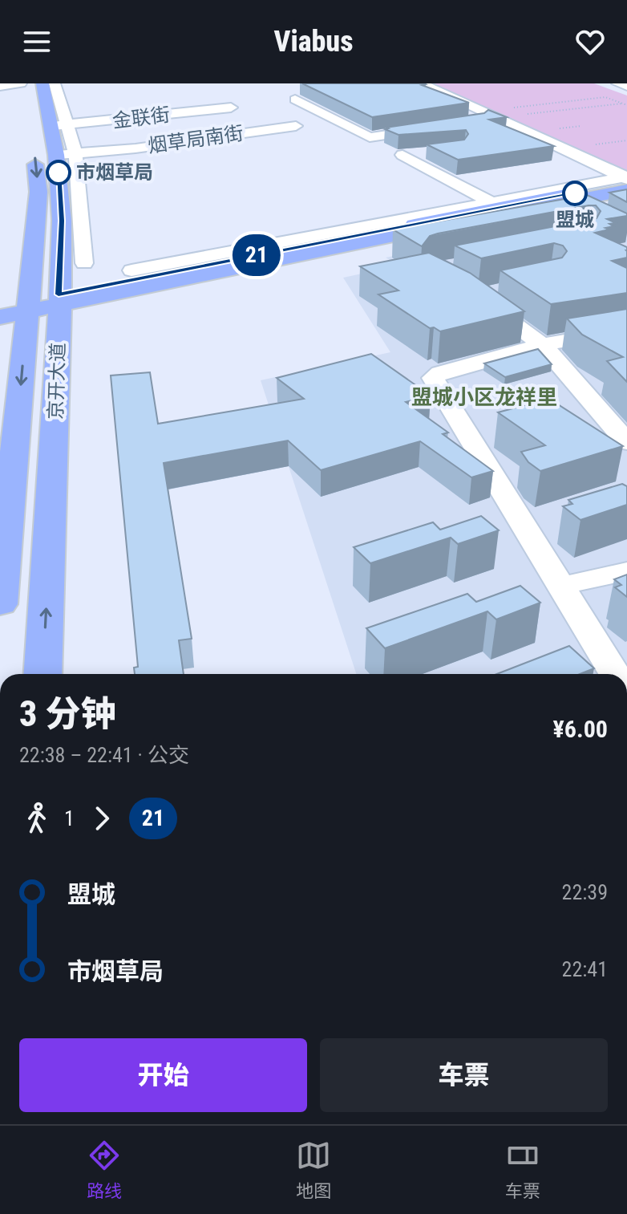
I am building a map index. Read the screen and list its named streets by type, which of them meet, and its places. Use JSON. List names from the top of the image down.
{
  "streets": {
    "main road": ["京开大道"],
    "street": ["金联街", "烟草局南街"]
  },
  "crossings": [
    ["金联街", "京开大道"],
    ["烟草局南街", "京开大道"]
  ],
  "districts": ["盟城小区龙祥里"],
  "places": ["市烟草局", "盟城"],
  "lines": ["bus line 21"],
  "page": {
    "header": "Viabus",
    "on_map": "21",
    "heading": ["3 分钟", "22:38 – 22:41 · 公交", "¥6.00"],
    "legs": ["1", "21"],
    "list": [
      {
        "name": "盟城",
        "value": "22:39"
      },
      {
        "name": "市烟草局",
        "value": "22:41"
      }
    ],
    "buttons": ["开始", "车票"],
    "tabs": ["路线", "地图", "车票"]
  }
}
